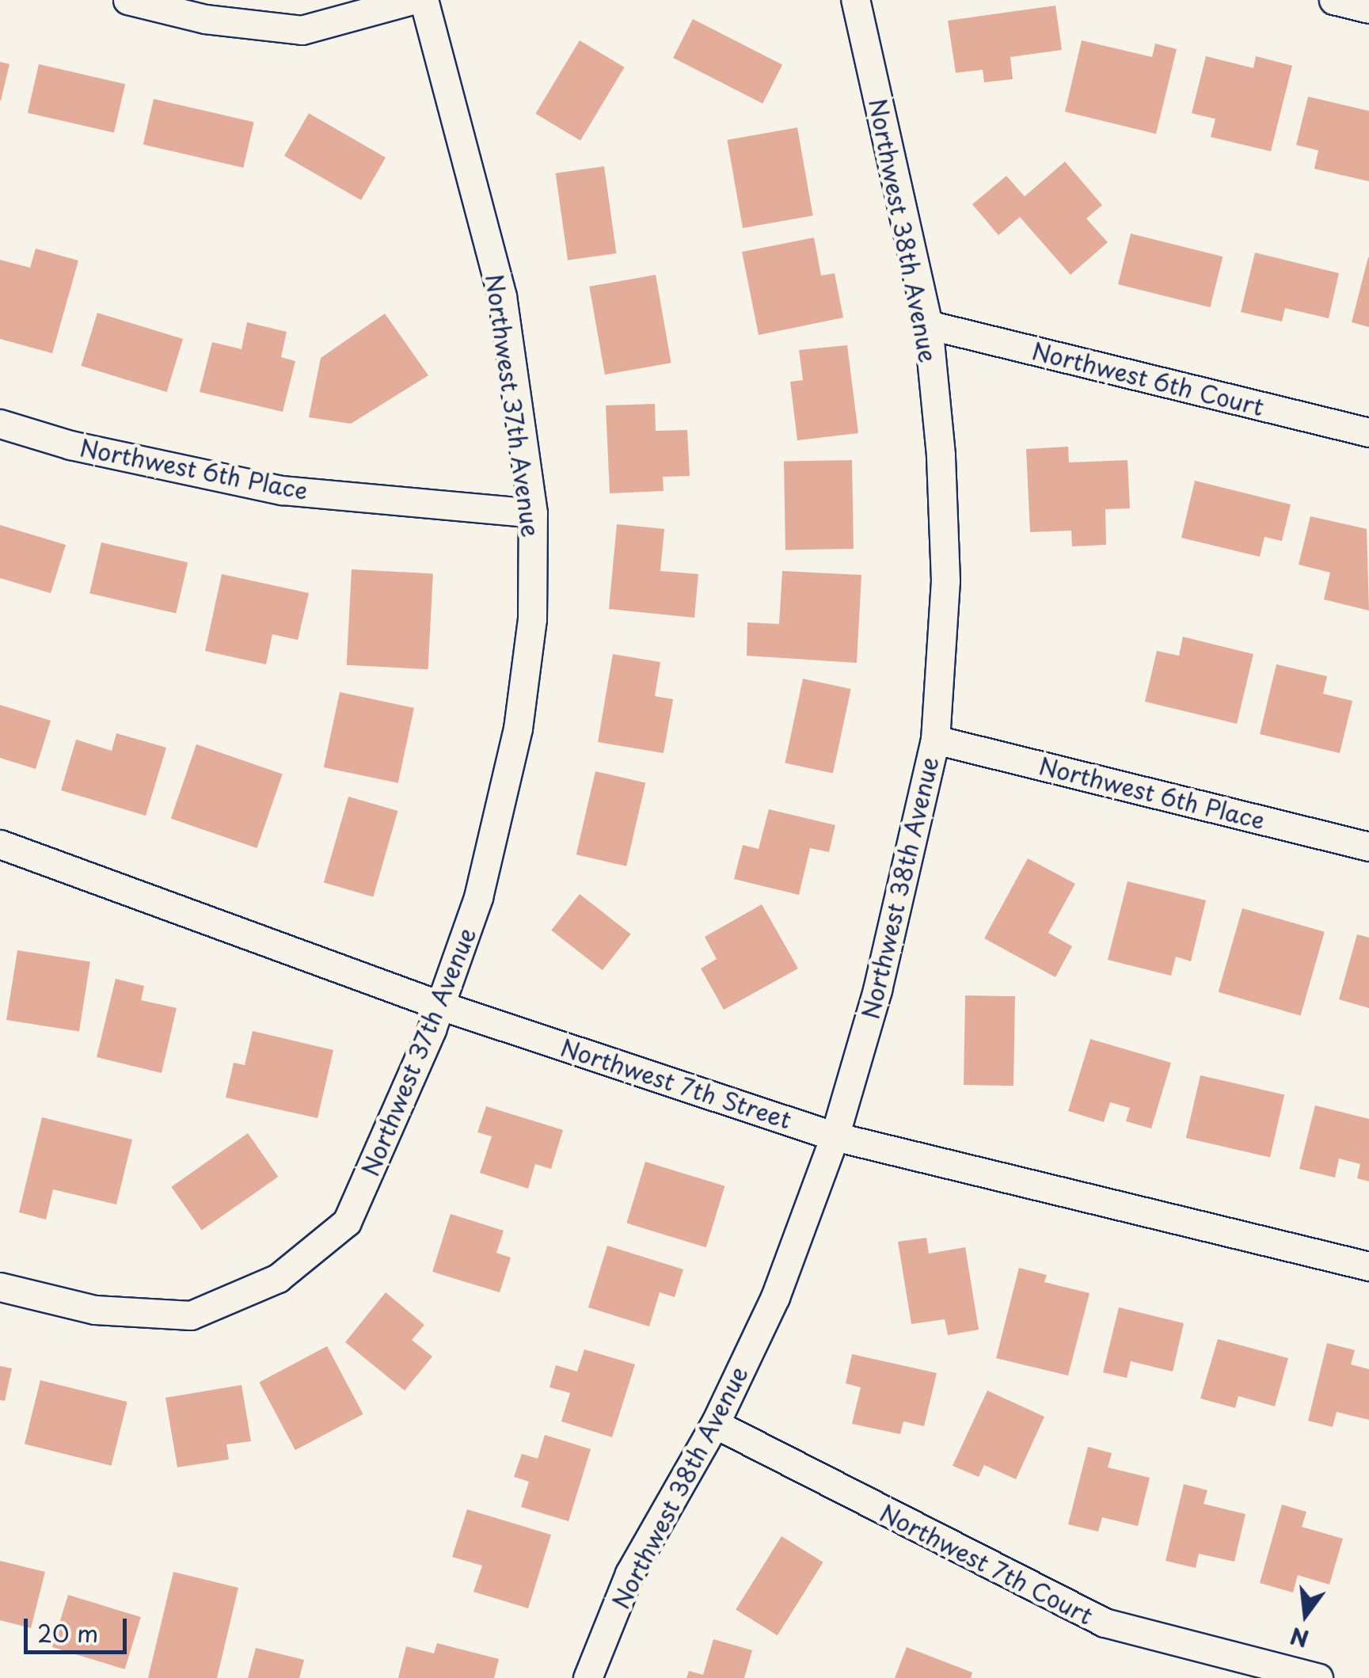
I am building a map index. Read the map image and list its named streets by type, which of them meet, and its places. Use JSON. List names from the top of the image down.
{
  "streets": {
    "street": [
      "Northwest 38th Avenue",
      "Northwest 6th Court",
      "Northwest 37th Avenue",
      "Northwest 6th Place",
      "Northwest 7th Street",
      "Northwest 7th Court"
    ]
  },
  "crossings": [
    ["Northwest 38th Avenue", "Northwest 6th Court"],
    ["Northwest 38th Avenue", "Northwest 6th Place"],
    ["Northwest 38th Avenue", "Northwest 7th Street"],
    ["Northwest 38th Avenue", "Northwest 7th Court"],
    ["Northwest 37th Avenue", "Northwest 6th Place"],
    ["Northwest 37th Avenue", "Northwest 7th Street"]
  ],
  "scale_bar": "20 m",
  "north": "bottom"
}
